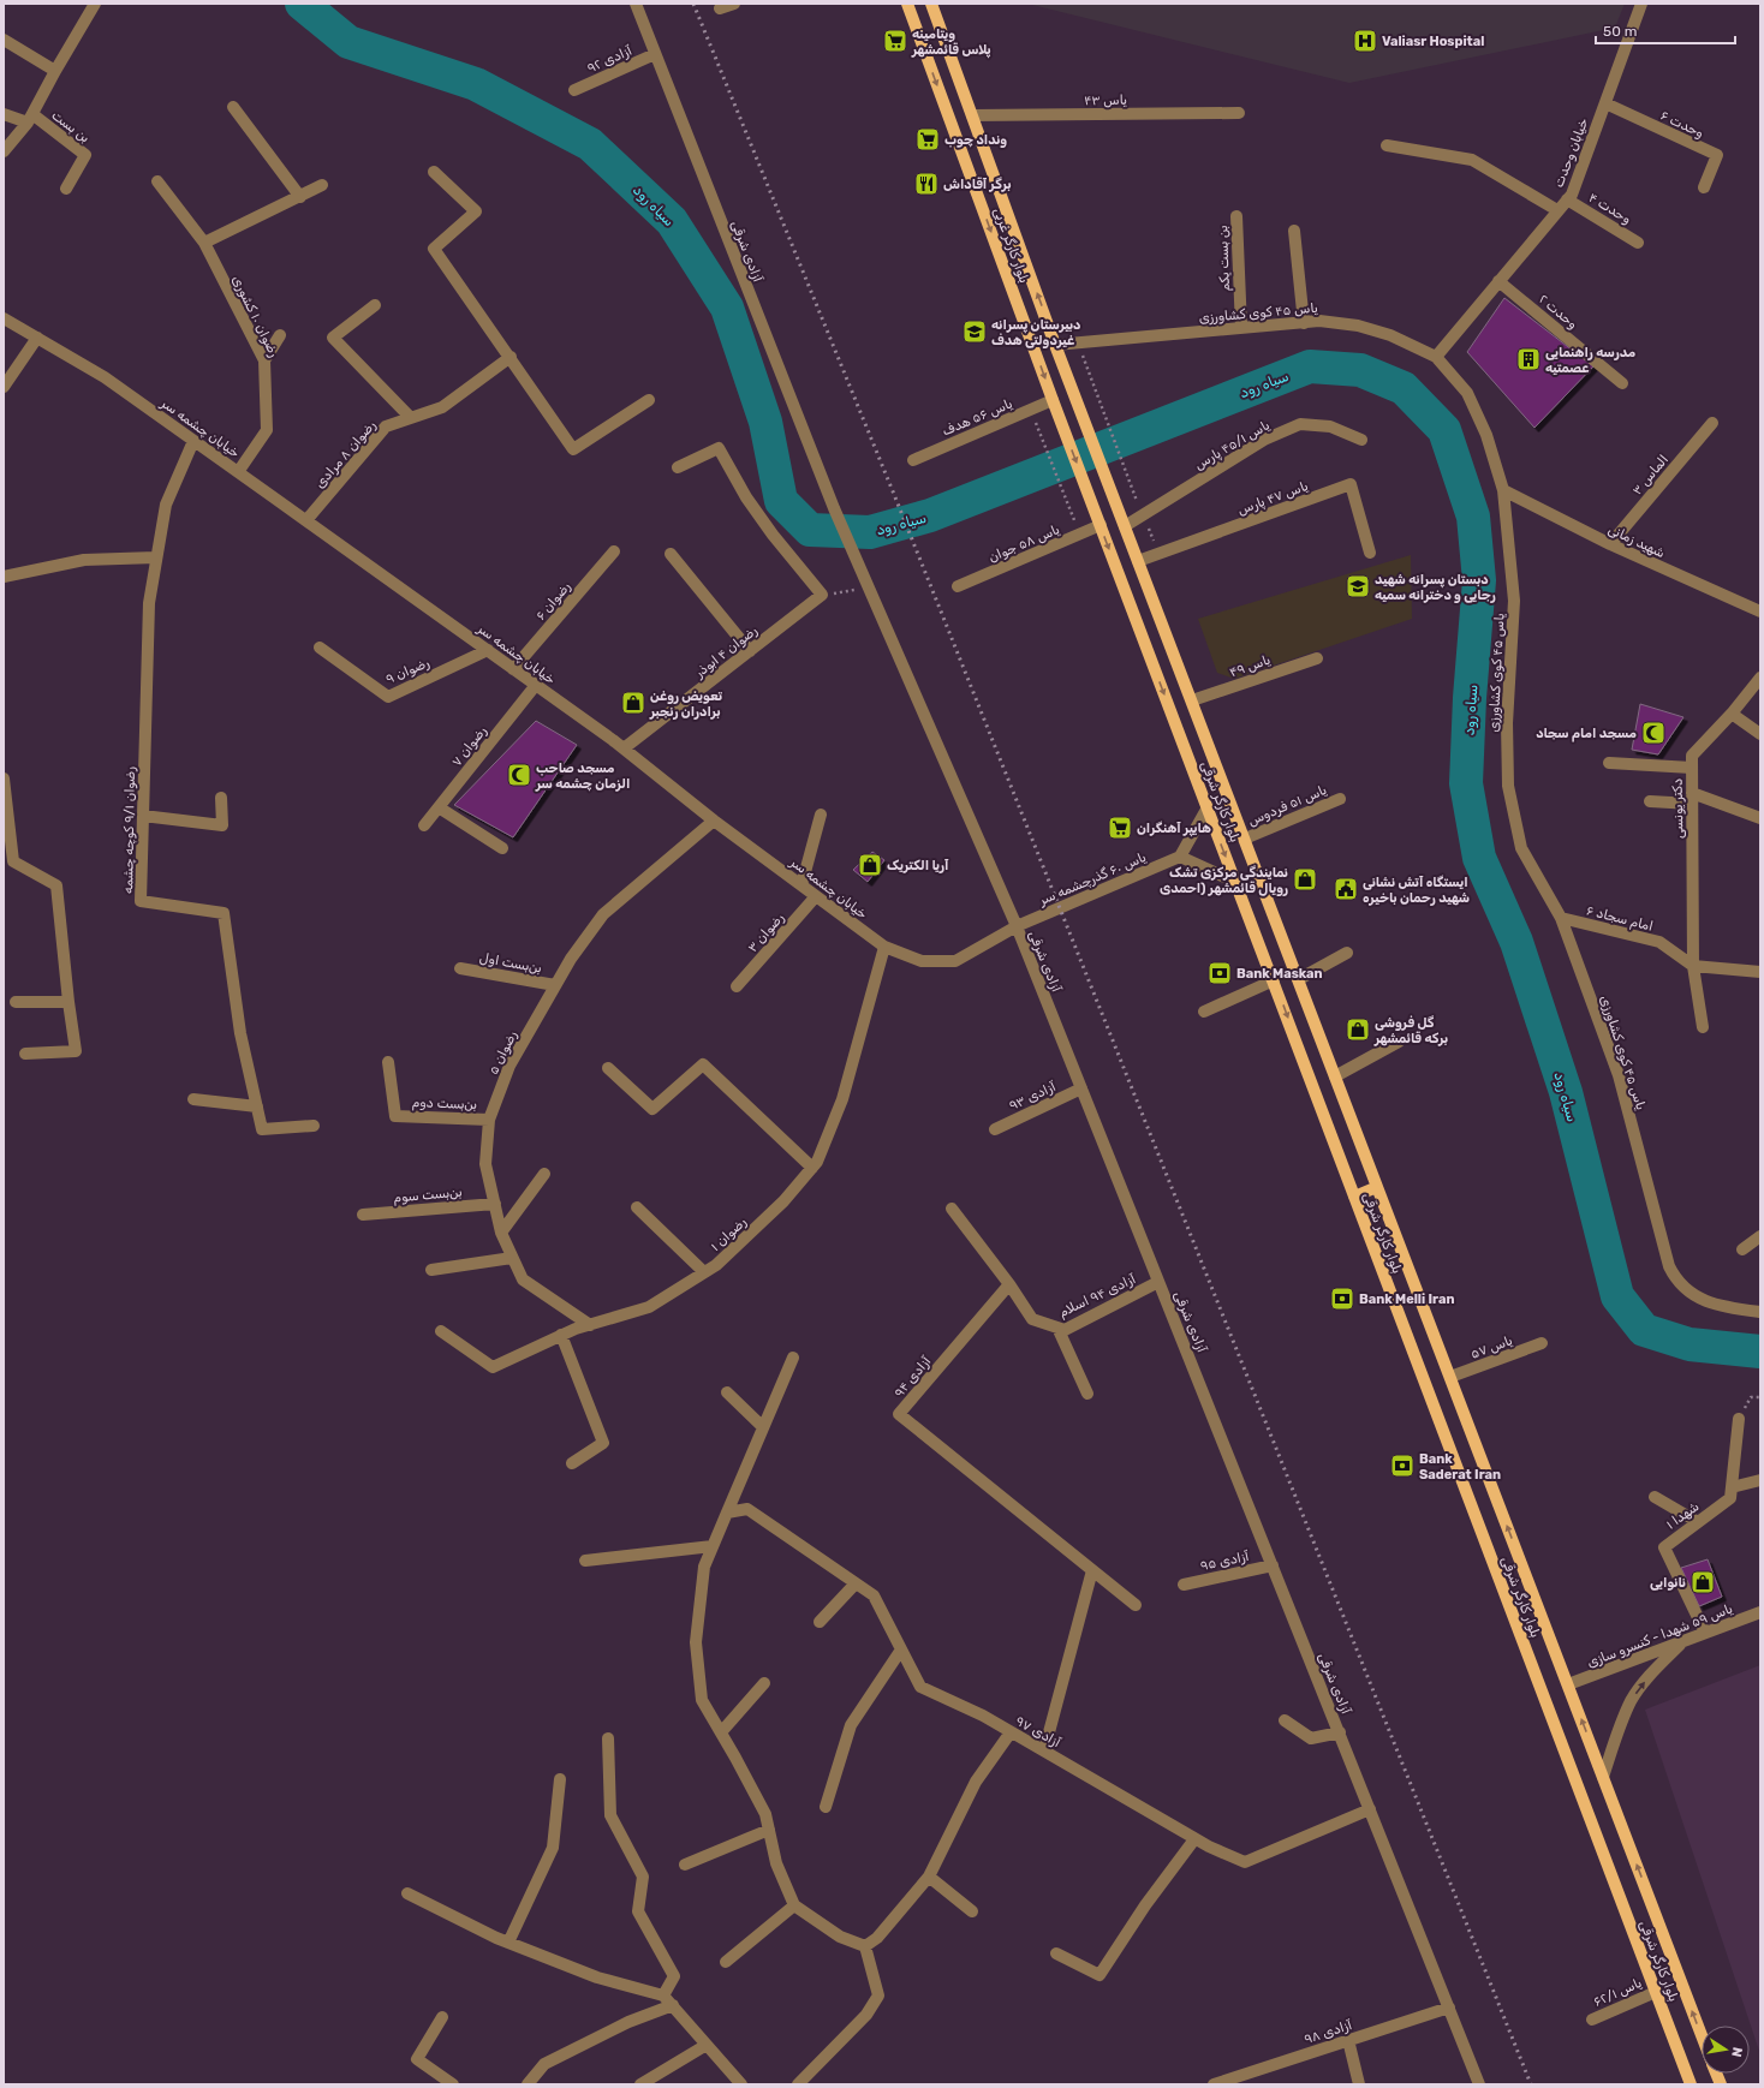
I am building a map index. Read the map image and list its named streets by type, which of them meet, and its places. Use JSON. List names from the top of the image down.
{
  "streets": {
    "main road": ["بلوار کارگر غربی", "بلوار کارگر شرقی"],
    "street": [
      "آزادی ۹۲",
      "یاس ۴۳",
      "وحدت ۶",
      "بن بست",
      "خیابان وحدت",
      "وحدت ۴",
      "آزادی شرقی",
      "بن بست یکم",
      "وحدت ۲",
      "یاس ۴۵ کوی کشاورزی",
      "رضوان ۱۰ کشوری",
      "یاس ۵۶ هدف",
      "خیابان چشمه سر",
      "یاس ۴۵/۱ پارس",
      "رضوان ۸ مرادی",
      "الماس ۳",
      "یاس ۴۷ پارس",
      "شهید زمانی",
      "یاس ۵۸ جوان",
      "رضوان ۶",
      "رضوان ۴ ابوذر",
      "یاس ۴۹",
      "رضوان ۹",
      "رضوان ۷",
      "یاس ۵۱ فردوس",
      "دکتر یونسی",
      "رضوان ۹/۱ کوچه چشمه",
      "یاس ۶۰ گذرچشمه سر",
      "امام سجاد ۶",
      "رضوان ۳",
      "بن‌بست اول",
      "رضوان ۵",
      "آزادی ۹۳",
      "بن‌بست دوم",
      "بن‌بست سوم",
      "رضوان ۱",
      "آزادی ۹۴ اسلام",
      "یاس ۵۷",
      "آزادی ۹۴",
      "شهدا ۱",
      "آزادی ۹۵",
      "یاس ۵۹ شهدا - کنسرو سازی",
      "آزادی ۹۷",
      "یاس ۶۲/۱",
      "آزادی ۹۸"
    ]
  },
  "crossings": [
    ["آزادی ۹۲", "آزادی شرقی"],
    ["یاس ۴۳", "بلوار کارگر غربی"],
    ["وحدت ۶", "خیابان وحدت"],
    ["خیابان وحدت", "وحدت ۴"],
    ["خیابان وحدت", "وحدت ۲"],
    ["خیابان وحدت", "یاس ۴۵ کوی کشاورزی"],
    ["بلوار کارگر غربی", "یاس ۴۵ کوی کشاورزی"],
    ["بلوار کارگر غربی", "یاس ۵۶ هدف"],
    ["بلوار کارگر غربی", "بلوار کارگر شرقی"],
    ["آزادی شرقی", "خیابان چشمه سر"],
    ["آزادی شرقی", "یاس ۶۰ گذرچشمه سر"],
    ["آزادی شرقی", "آزادی ۹۳"],
    ["آزادی شرقی", "آزادی ۹۴ اسلام"],
    ["آزادی شرقی", "آزادی ۹۵"],
    ["آزادی شرقی", "آزادی ۹۷"],
    ["آزادی شرقی", "آزادی ۹۸"],
    ["بن بست یکم", "یاس ۴۵ کوی کشاورزی"],
    ["یاس ۴۵ کوی کشاورزی", "شهید زمانی"],
    ["یاس ۴۵ کوی کشاورزی", "امام سجاد ۶"],
    ["رضوان ۱۰ کشوری", "خیابان چشمه سر"],
    ["خیابان چشمه سر", "رضوان ۸ مرادی"],
    ["خیابان چشمه سر", "رضوان ۶"],
    ["خیابان چشمه سر", "رضوان ۴ ابوذر"],
    ["خیابان چشمه سر", "رضوان ۹"],
    ["خیابان چشمه سر", "رضوان ۷"],
    ["خیابان چشمه سر", "رضوان ۹/۱ کوچه چشمه"],
    ["خیابان چشمه سر", "یاس ۶۰ گذرچشمه سر"],
    ["خیابان چشمه سر", "رضوان ۳"],
    ["خیابان چشمه سر", "رضوان ۵"],
    ["خیابان چشمه سر", "رضوان ۱"],
    ["یاس ۴۵/۱ پارس", "بلوار کارگر شرقی"],
    ["الماس ۳", "شهید زمانی"],
    ["یاس ۴۷ پارس", "بلوار کارگر شرقی"],
    ["یاس ۵۸ جوان", "بلوار کارگر شرقی"],
    ["یاس ۴۹", "بلوار کارگر شرقی"],
    ["بلوار کارگر شرقی", "یاس ۵۱ فردوس"],
    ["بلوار کارگر شرقی", "یاس ۵۷"],
    ["بلوار کارگر شرقی", "یاس ۵۹ شهدا - کنسرو سازی"],
    ["بلوار کارگر شرقی", "یاس ۶۲/۱"],
    ["دکتر یونسی", "امام سجاد ۶"],
    ["بن‌بست اول", "رضوان ۵"],
    ["رضوان ۵", "بن‌بست دوم"],
    ["رضوان ۵", "بن‌بست سوم"],
    ["رضوان ۵", "رضوان ۱"],
    ["آزادی ۹۴ اسلام", "آزادی ۹۴"],
    ["شهدا ۱", "یاس ۵۹ شهدا - کنسرو سازی"]
  ],
  "water": ["سیاه رود"],
  "places": {
    "supermarket": ["ویتامینه پلاس قائمشهر", "ونداد چوب", "هایپر آهنگران"],
    "hospital": ["Valiasr Hospital"],
    "restaurant": ["برگر آقاداش"],
    "school or university": ["دبیرستان پسرانه غیردولتی هدف", "دبستان پسرانه شهید رجایی و دخترانه سمیه"],
    "building": ["مدرسه راهنمایی عصمتیه"],
    "shop": [
      "تعویض روغن برادران رنجبر",
      "آریا الکتریک",
      "نمایندگی مرکزی تشک رویال قائمشهر (احمدی",
      "گل فروشی برکه قائمشهر",
      "نانوایی"
    ],
    "mosque": ["مسجد امام سجاد", "مسجد صاحب الزمان چشمه سر"],
    "public building": ["ایستگاه آتش نشانی شهید رحمان باخیره"],
    "bank": ["Bank Maskan", "Bank Melli Iran", "Bank Saderat Iran"]
  },
  "scale_bar": "50 m",
  "north": "right"
}
